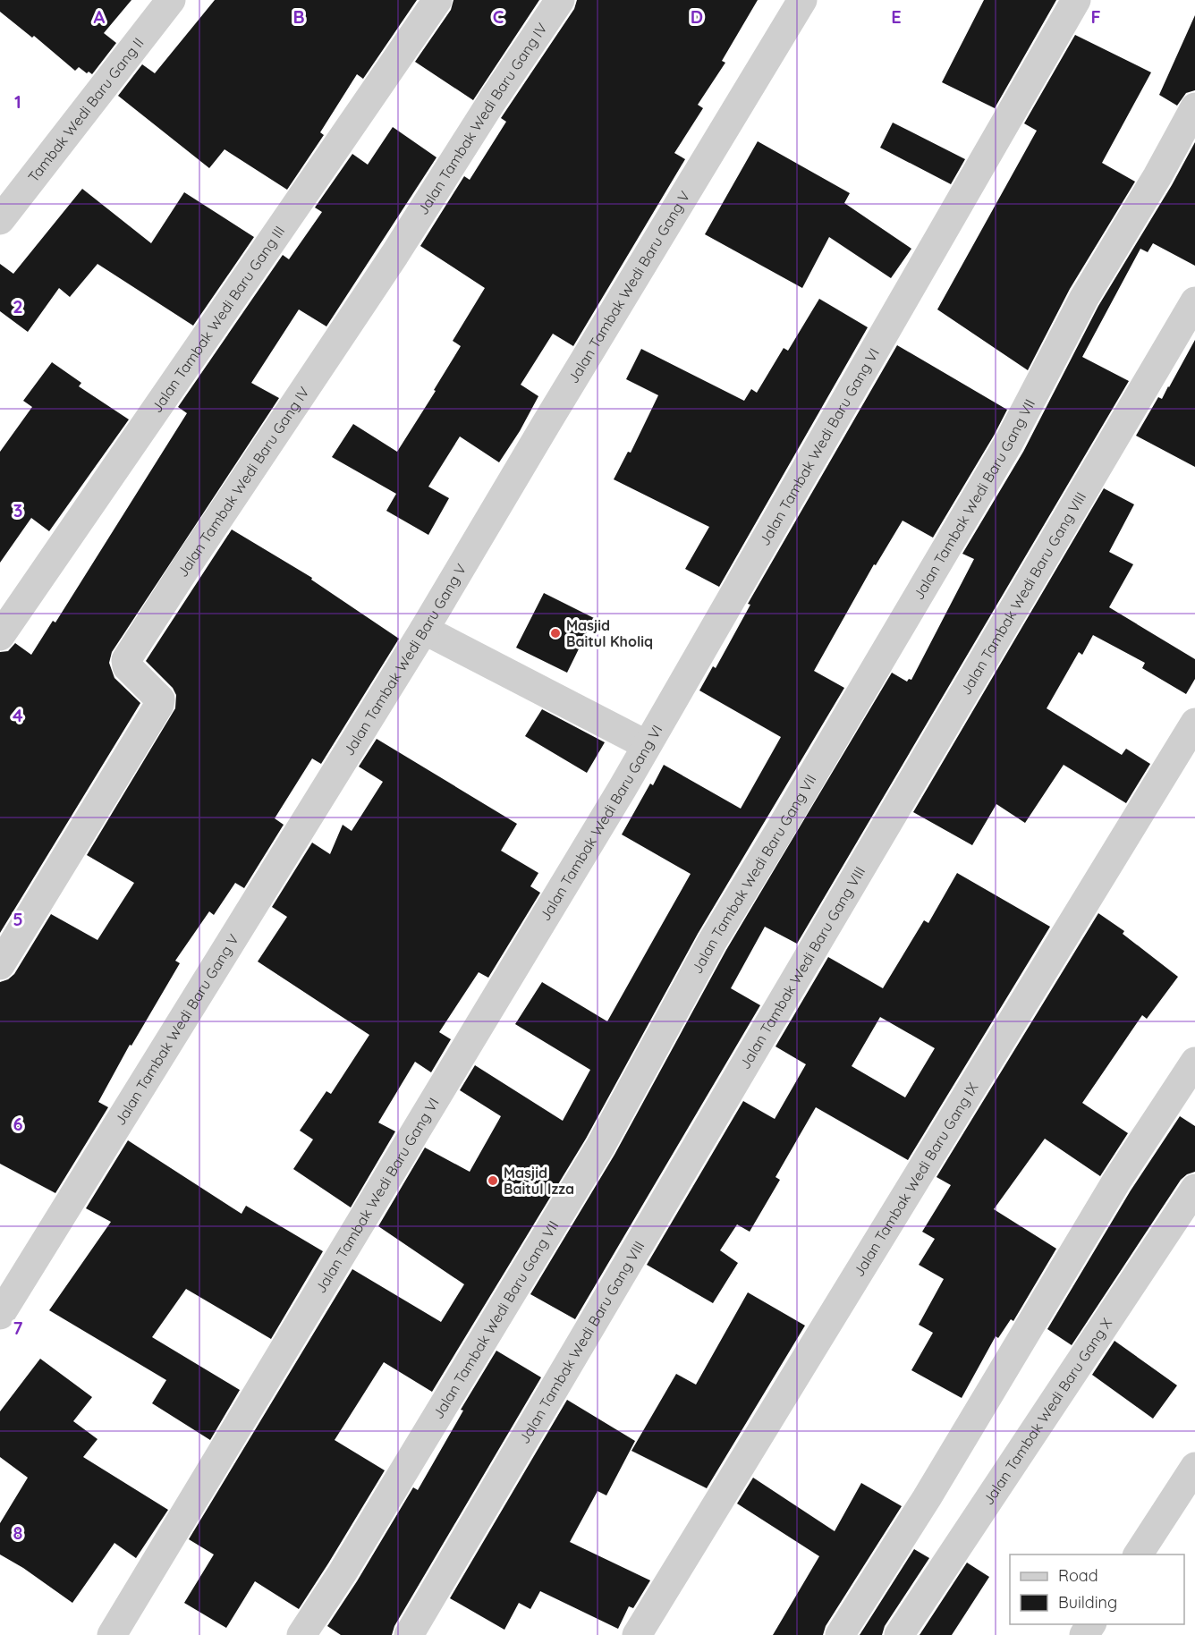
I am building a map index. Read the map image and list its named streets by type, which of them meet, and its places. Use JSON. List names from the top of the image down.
{
  "streets": {
    "street": [
      "Tambak Wedi Baru Gang II",
      "Jalan Tambak Wedi Baru Gang IV",
      "Jalan Tambak Wedi Baru Gang V",
      "Jalan Tambak Wedi Baru Gang III",
      "Jalan Tambak Wedi Baru Gang VI",
      "Jalan Tambak Wedi Baru Gang VII",
      "Jalan Tambak Wedi Baru Gang VIII",
      "Jalan Tambak Wedi Baru Gang IX",
      "Jalan Tambak Wedi Baru Gang X"
    ]
  },
  "places": ["Masjid Baitul Kholiq", "Masjid Baitul Izza"],
  "legend": ["Road", "Building"],
  "grid": {
    "columns": [
      "A",
      "B",
      "C",
      "D",
      "E",
      "F"
    ],
    "rows": [
      "1",
      "2",
      "3",
      "4",
      "5",
      "6",
      "7",
      "8"
    ]
  }
}
